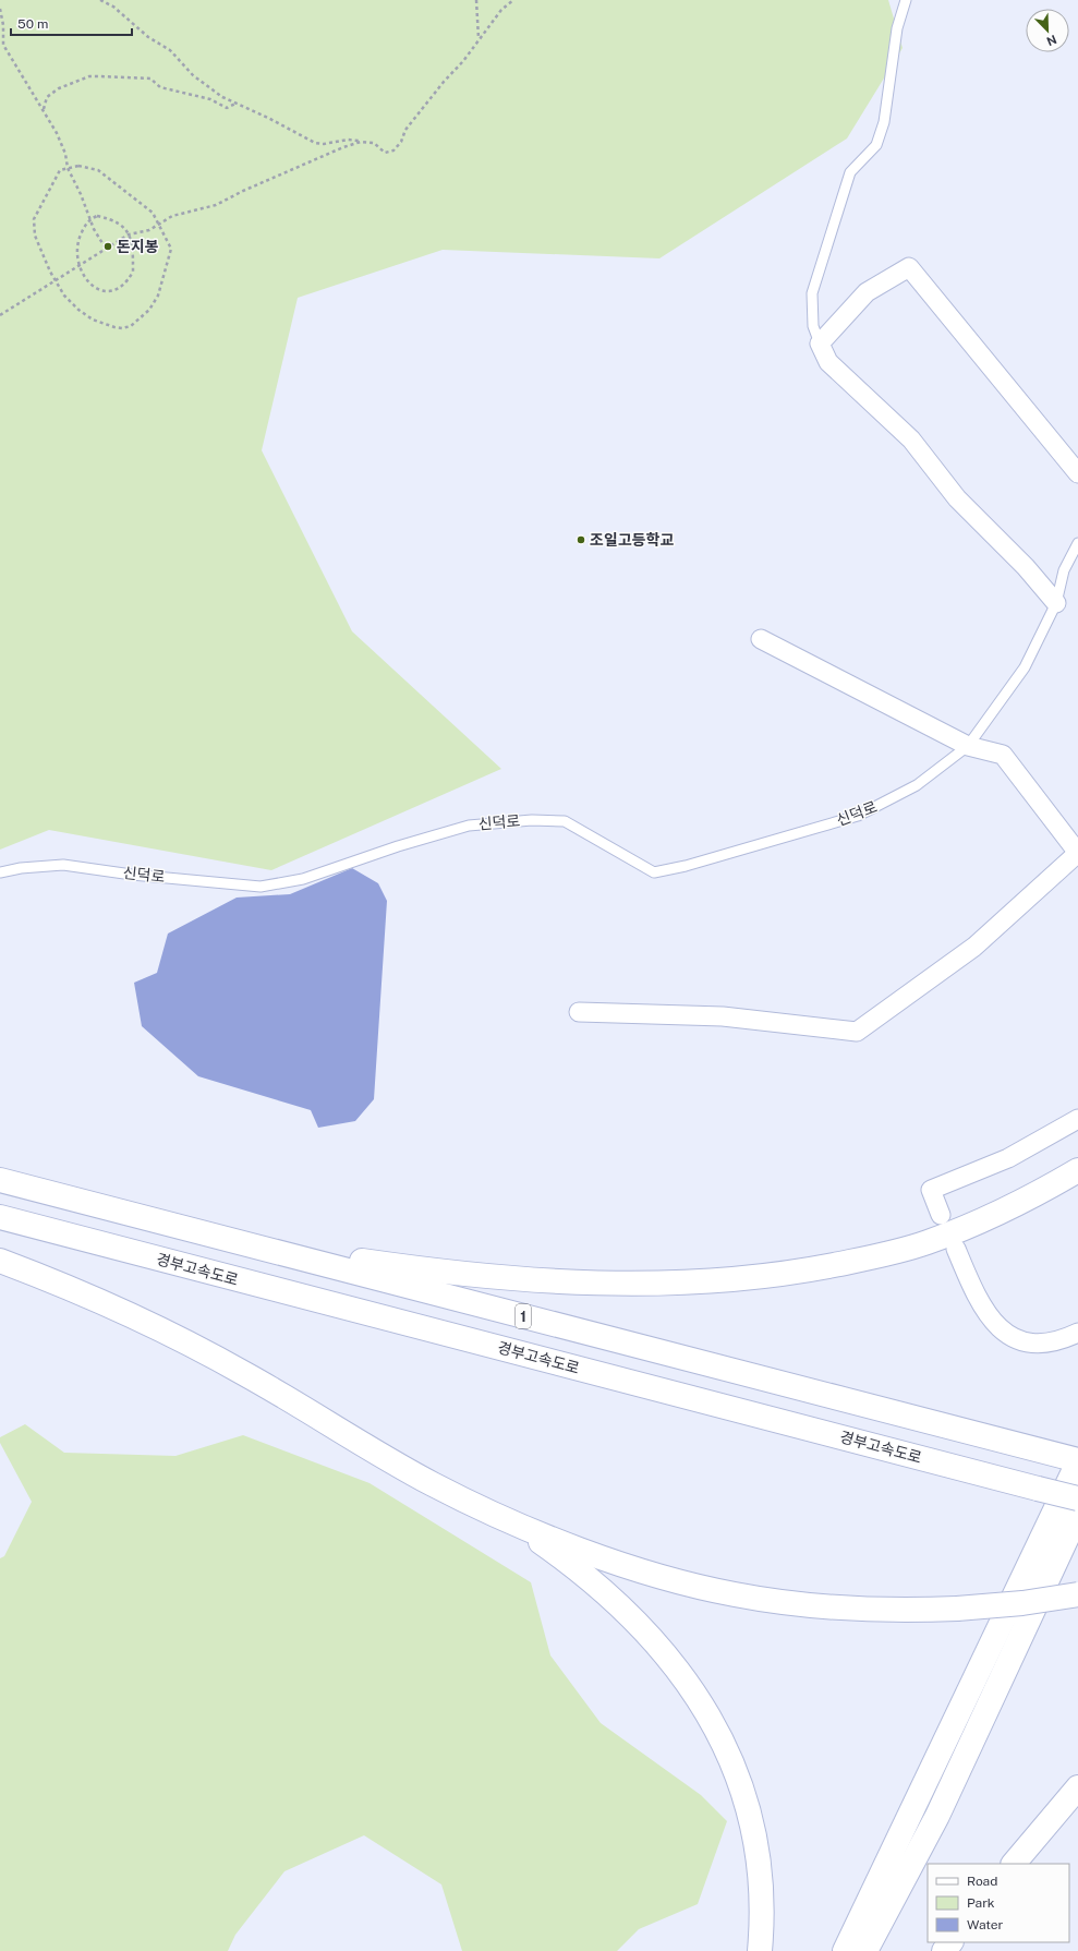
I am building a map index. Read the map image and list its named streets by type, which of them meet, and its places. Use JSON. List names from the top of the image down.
{
  "streets": {
    "highway": ["경부고속도로", "1"],
    "lane": ["신덕로"]
  },
  "places": ["돈지봉", "조일고등학교"],
  "legend": ["Road", "Park", "Water"],
  "scale_bar": "50 m",
  "north": "bottom right"
}
